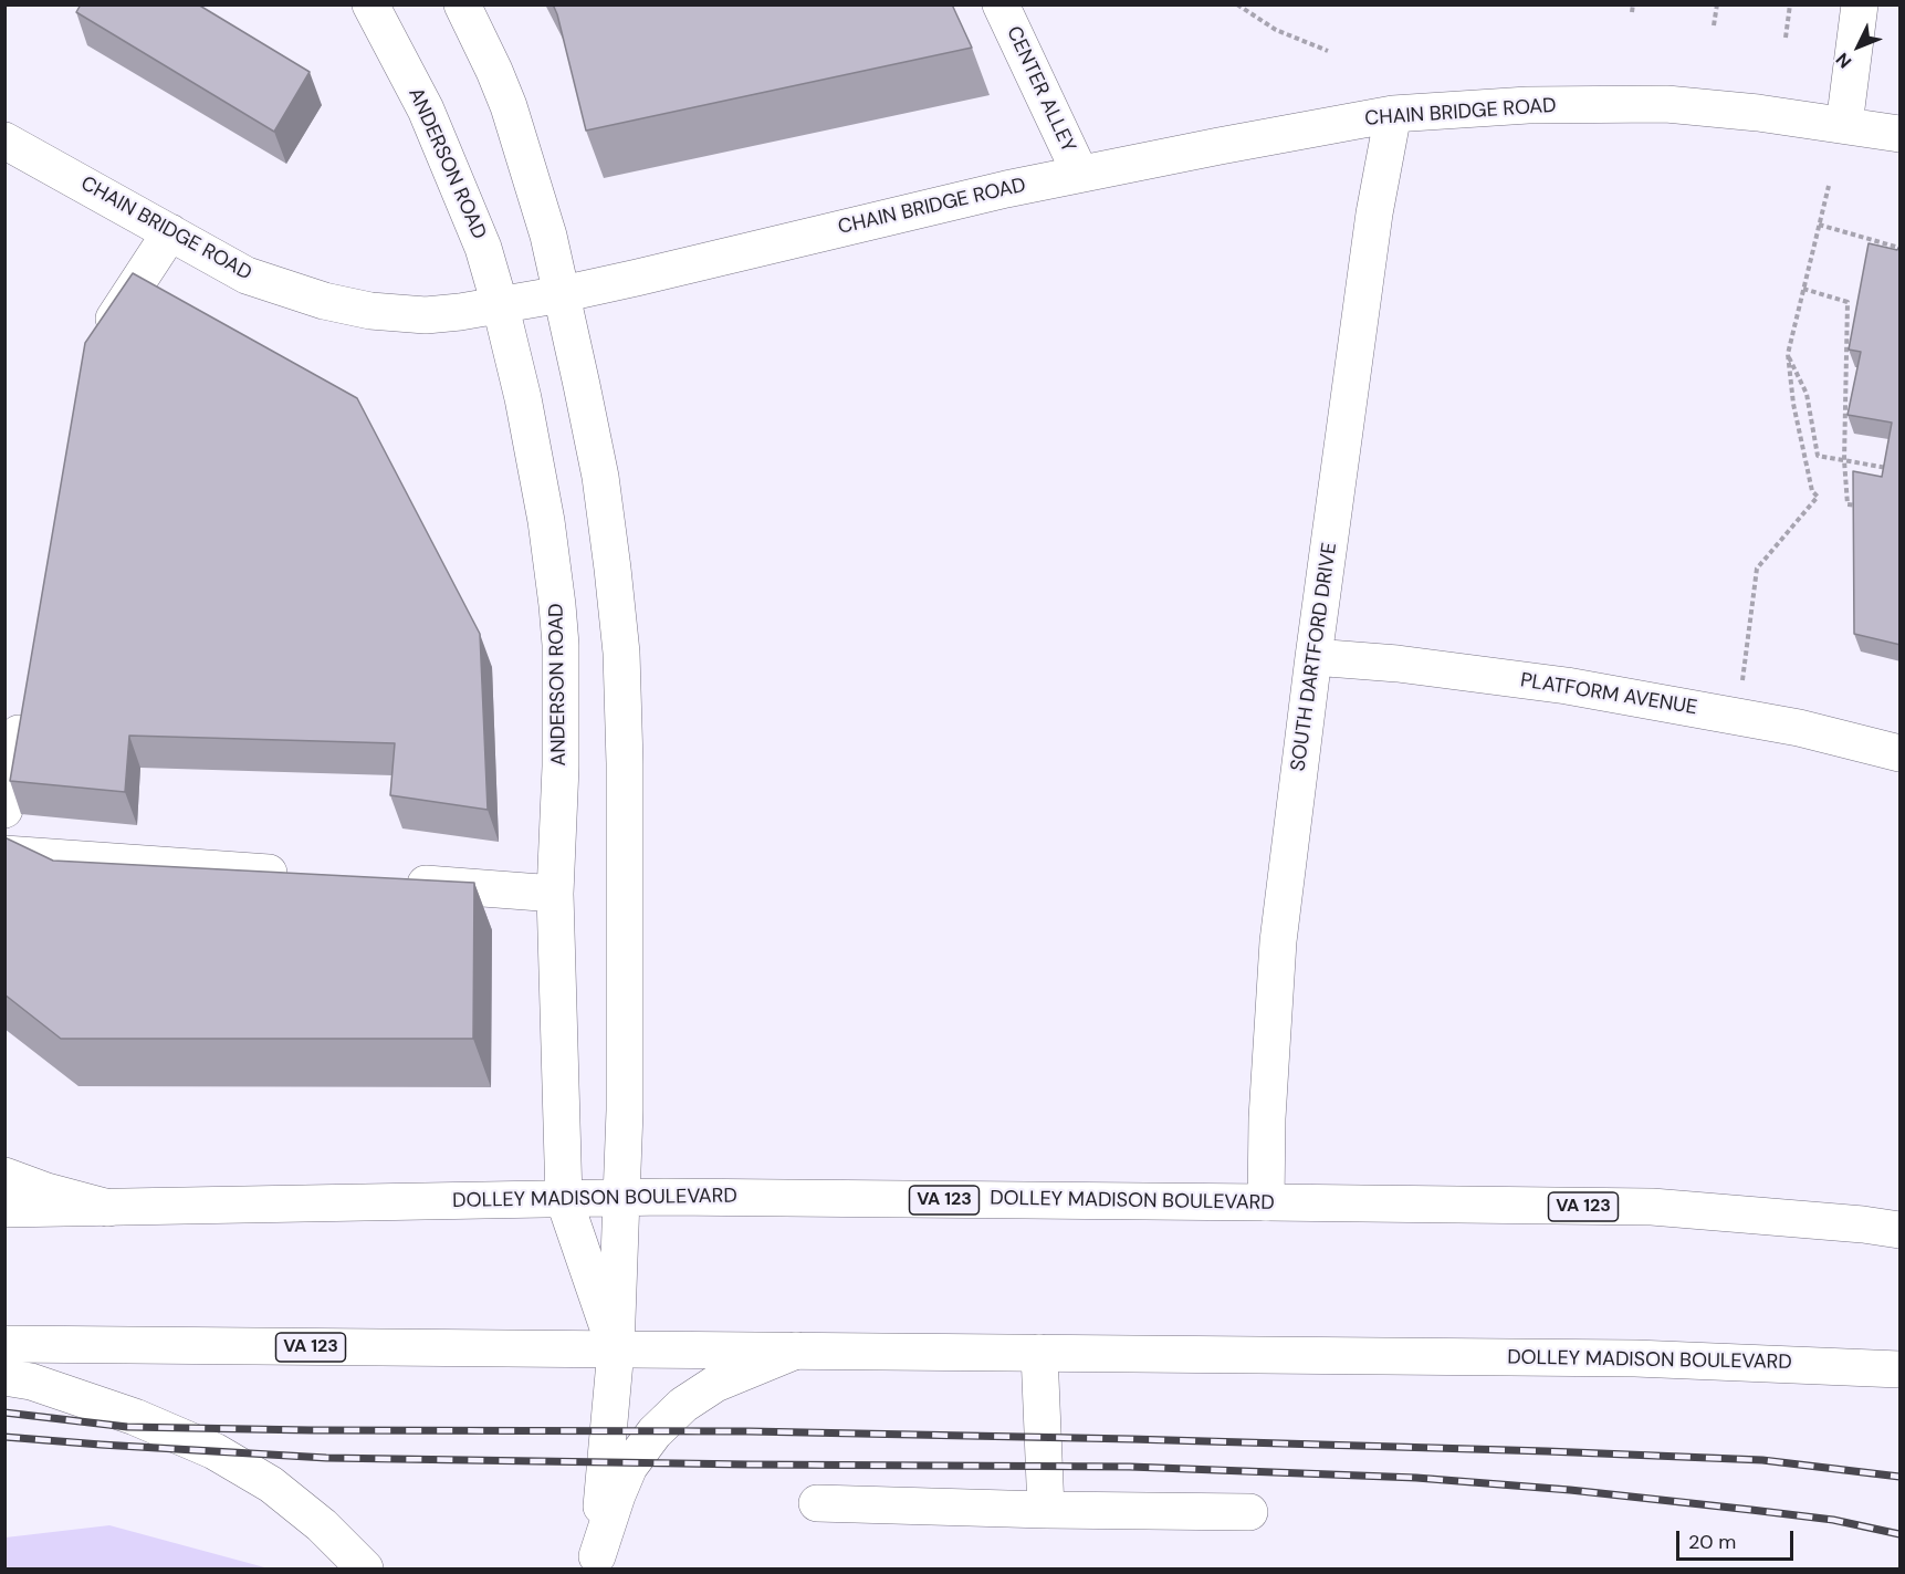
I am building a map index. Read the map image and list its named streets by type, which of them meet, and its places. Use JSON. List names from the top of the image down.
{
  "streets": {
    "main road": [
      "CENTER ALLEY",
      "CHAIN BRIDGE ROAD",
      "ANDERSON ROAD",
      "SOUTH DARTFORD DRIVE",
      "PLATFORM AVENUE",
      "DOLLEY MADISON BOULEVARD",
      "VA 123"
    ]
  },
  "crossings": [
    ["CENTER ALLEY", "CHAIN BRIDGE ROAD"],
    ["CHAIN BRIDGE ROAD", "ANDERSON ROAD"],
    ["CHAIN BRIDGE ROAD", "SOUTH DARTFORD DRIVE"],
    ["ANDERSON ROAD", "DOLLEY MADISON BOULEVARD"],
    ["SOUTH DARTFORD DRIVE", "PLATFORM AVENUE"],
    ["SOUTH DARTFORD DRIVE", "DOLLEY MADISON BOULEVARD"]
  ],
  "scale_bar": "20 m",
  "north": "bottom left"
}
